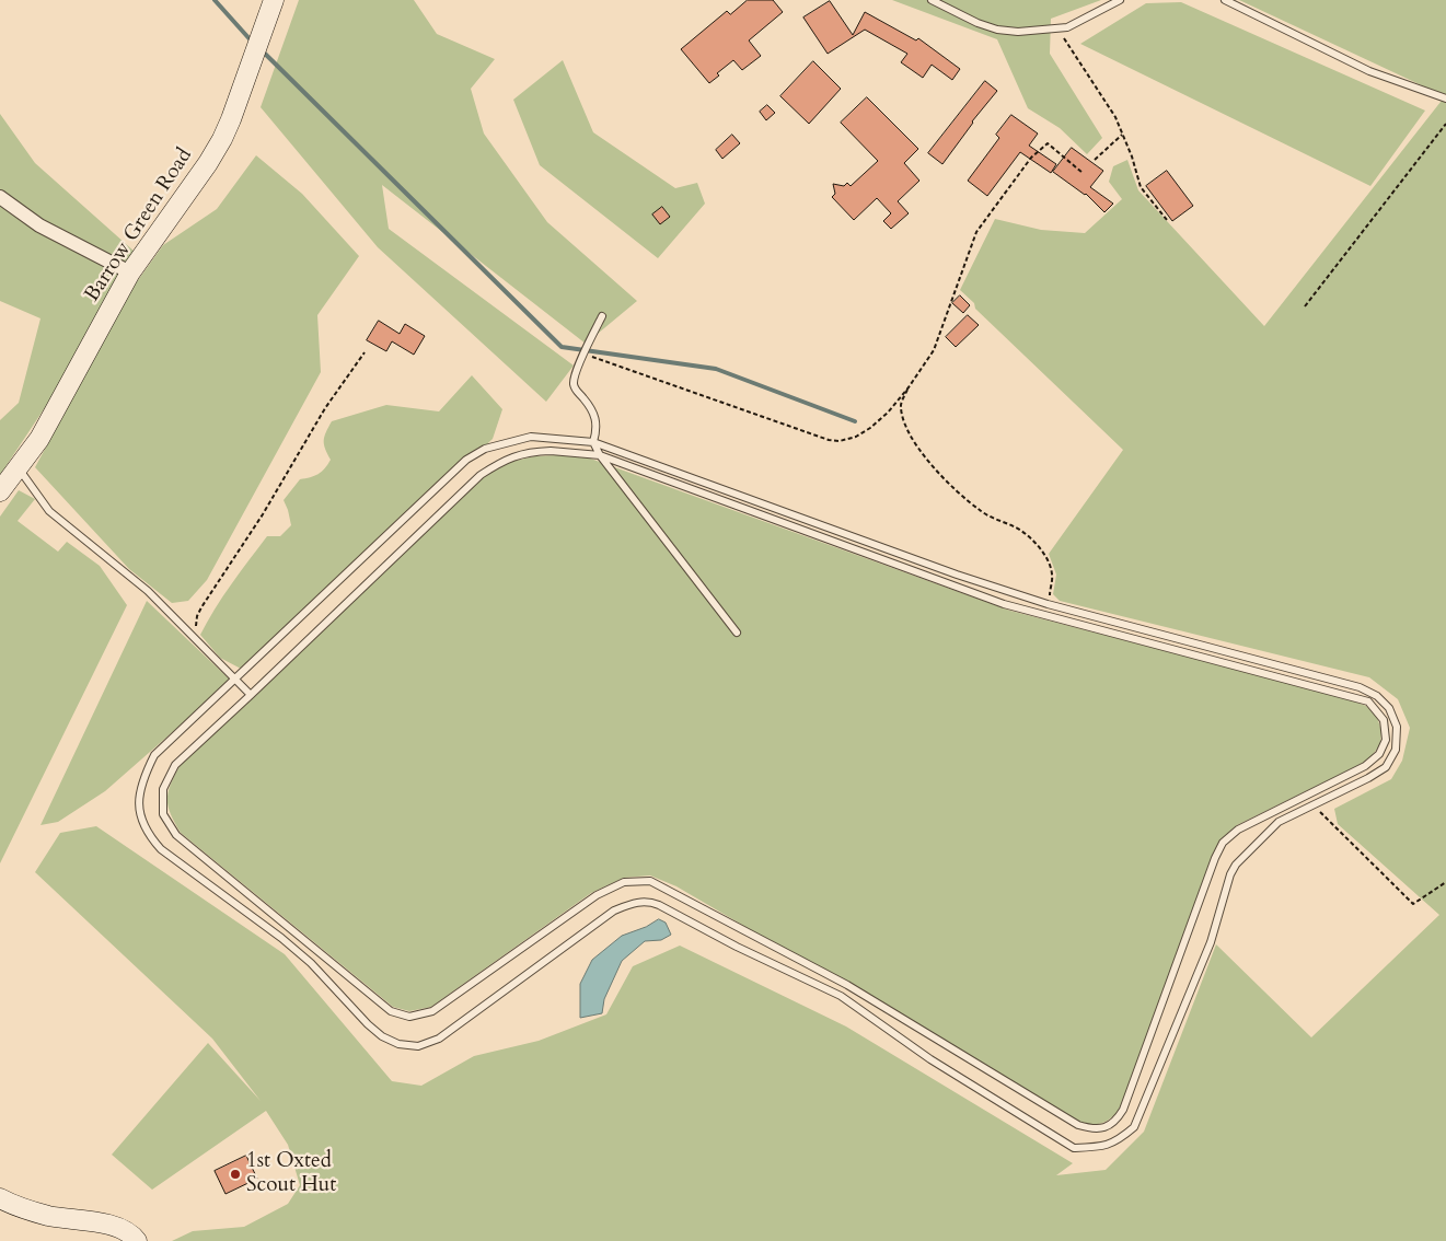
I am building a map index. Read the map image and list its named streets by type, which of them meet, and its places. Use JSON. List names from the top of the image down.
{
  "streets": {
    "street": ["Barrow Green Road"]
  },
  "places": ["1st Oxted Scout Hut"]
}
